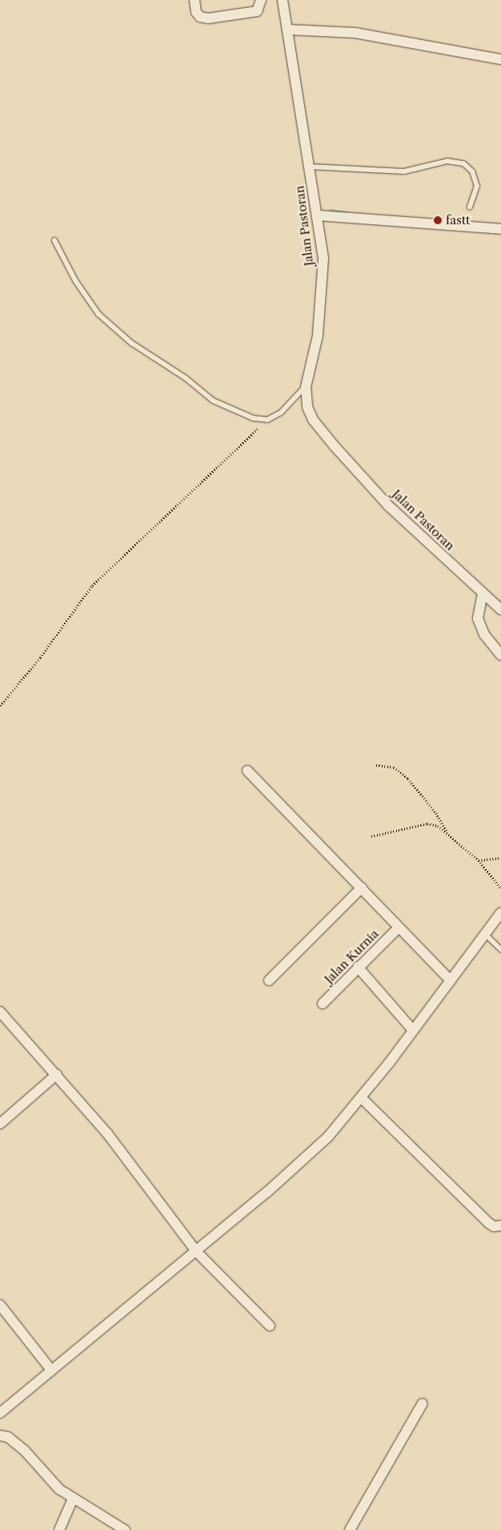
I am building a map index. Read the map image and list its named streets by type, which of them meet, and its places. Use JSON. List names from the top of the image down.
{
  "streets": {
    "street": ["Jalan Pastoran", "Jalan Kurnia"]
  },
  "places": ["fastt"]
}
